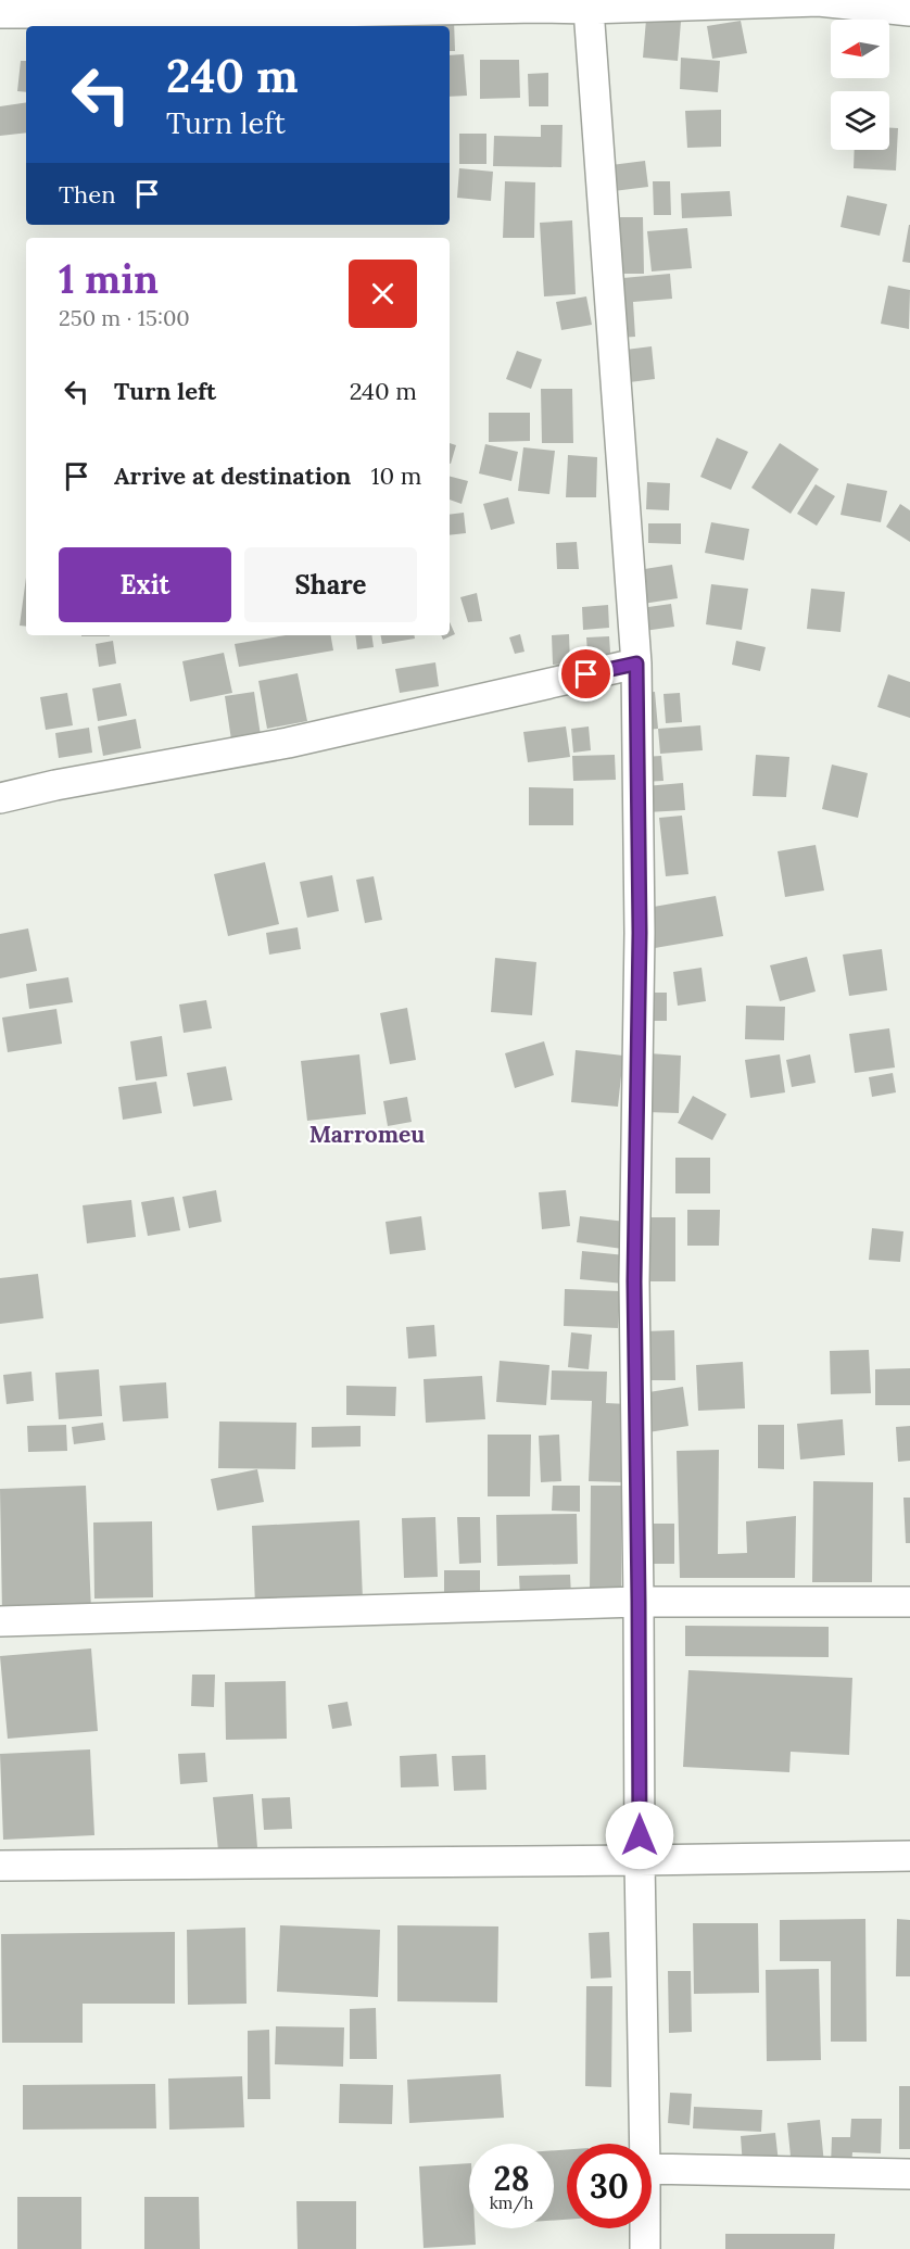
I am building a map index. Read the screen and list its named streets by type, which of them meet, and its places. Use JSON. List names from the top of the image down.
{
  "districts": ["Marromeu"],
  "north": "left",
  "page": {
    "turn": ["240 m", "Turn left"],
    "then": "Then",
    "heading": ["1 min", "250 m · 15:00"],
    "list": [
      {
        "name": "Turn left",
        "value": "240 m"
      },
      {
        "name": "Arrive at destination",
        "value": "10 m"
      }
    ],
    "buttons": ["Exit", "Share"],
    "speed": "28 km/h",
    "limit": "30"
  }
}
